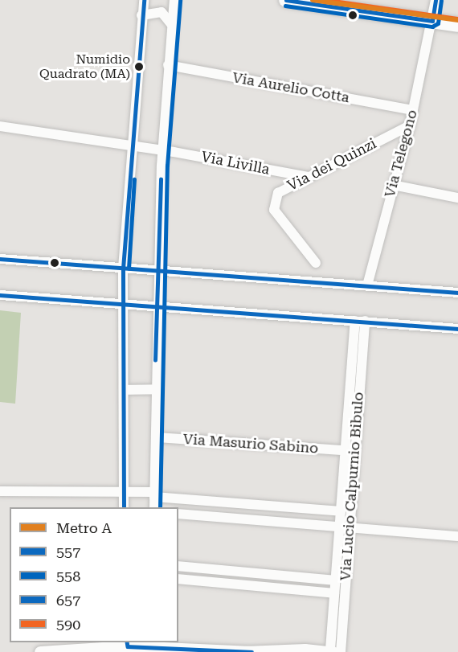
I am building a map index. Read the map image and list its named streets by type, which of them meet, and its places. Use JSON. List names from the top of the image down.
{
  "streets": {
    "street": [
      "Via Aurelio Cotta",
      "Via Telegono",
      "Via Livilla",
      "Via dei Quinzi",
      "Via Masurio Sabino",
      "Via Lucio Calpurnio Bibulo"
    ]
  },
  "crossings": [
    ["Via Aurelio Cotta", "Via Telegono"],
    ["Via Telegono", "Via dei Quinzi"],
    ["Via Livilla", "Via dei Quinzi"],
    ["Via Masurio Sabino", "Via Lucio Calpurnio Bibulo"]
  ],
  "places": ["Numidio Quadrato (MA)"],
  "lines": [
    "metro line A",
    "transit line 557",
    "transit line 590",
    "transit line 558",
    "transit line 657"
  ],
  "legend": [
    "Metro A",
    "557",
    "558",
    "657",
    "590"
  ]
}
